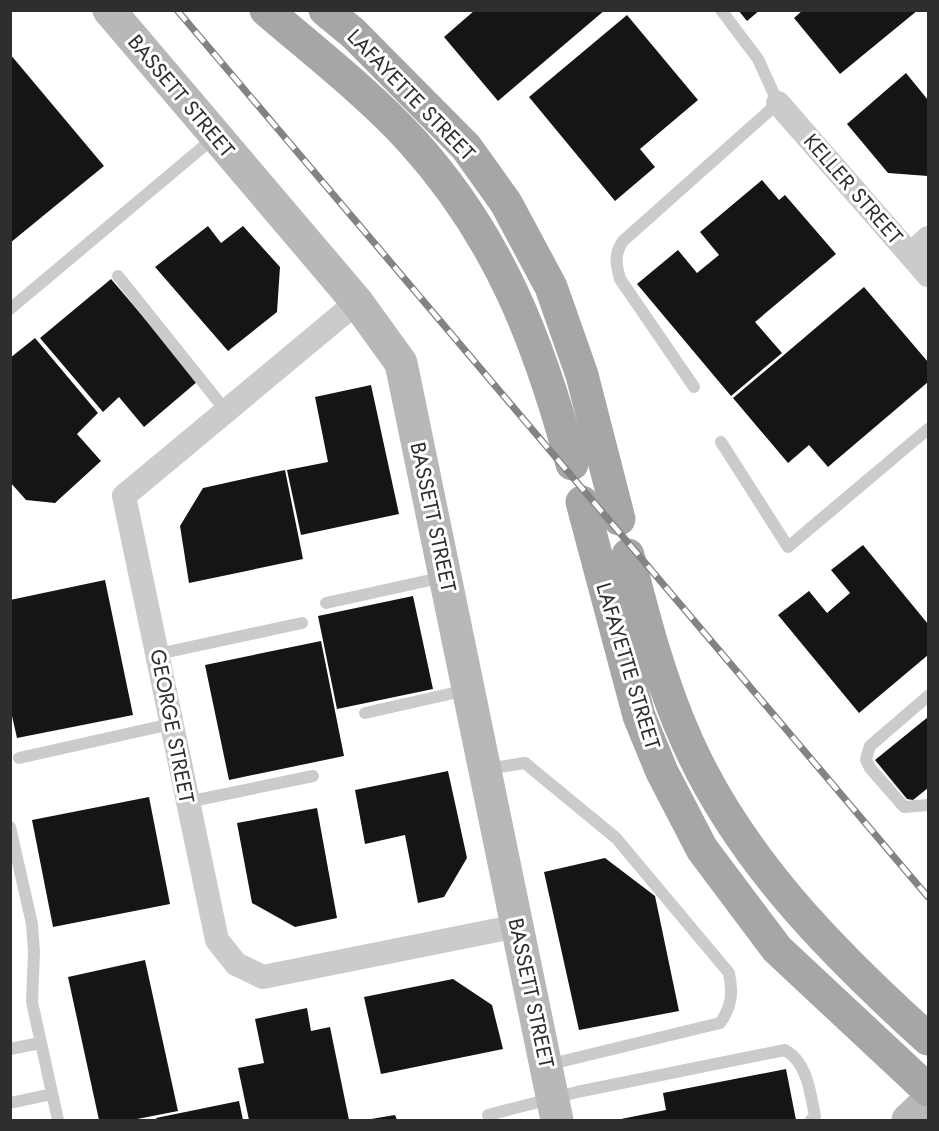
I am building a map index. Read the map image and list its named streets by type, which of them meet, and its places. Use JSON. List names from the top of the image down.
{
  "streets": {
    "main road": ["LAFAYETTE STREET"],
    "street": ["BASSETT STREET", "KELLER STREET", "GEORGE STREET"]
  },
  "crossings": [
    ["BASSETT STREET", "GEORGE STREET"]
  ]
}
